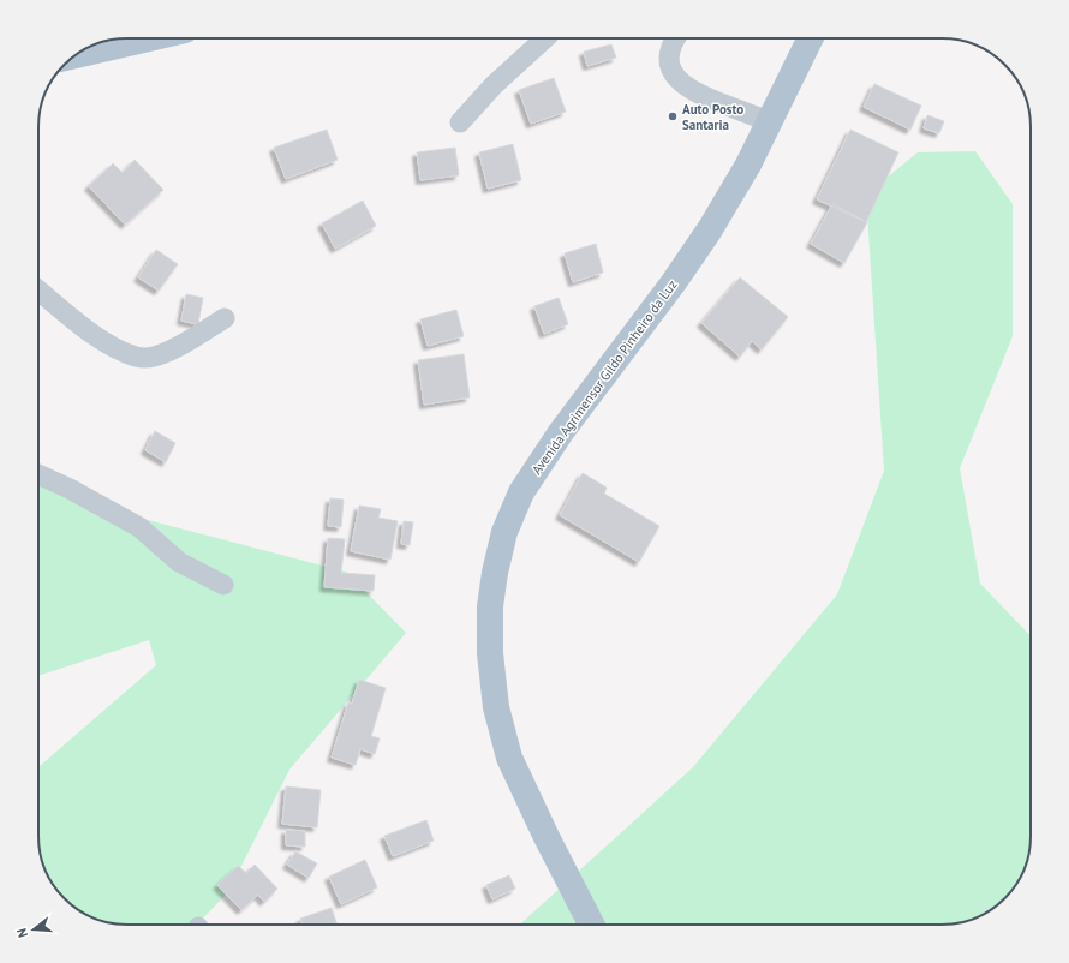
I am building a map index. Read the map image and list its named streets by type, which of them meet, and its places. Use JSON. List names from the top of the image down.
{
  "streets": {
    "main road": ["Avenida Agrimensor Gildo Pinheiro da Luz"]
  },
  "places": ["Auto Posto Santaria"],
  "north": "left"
}
